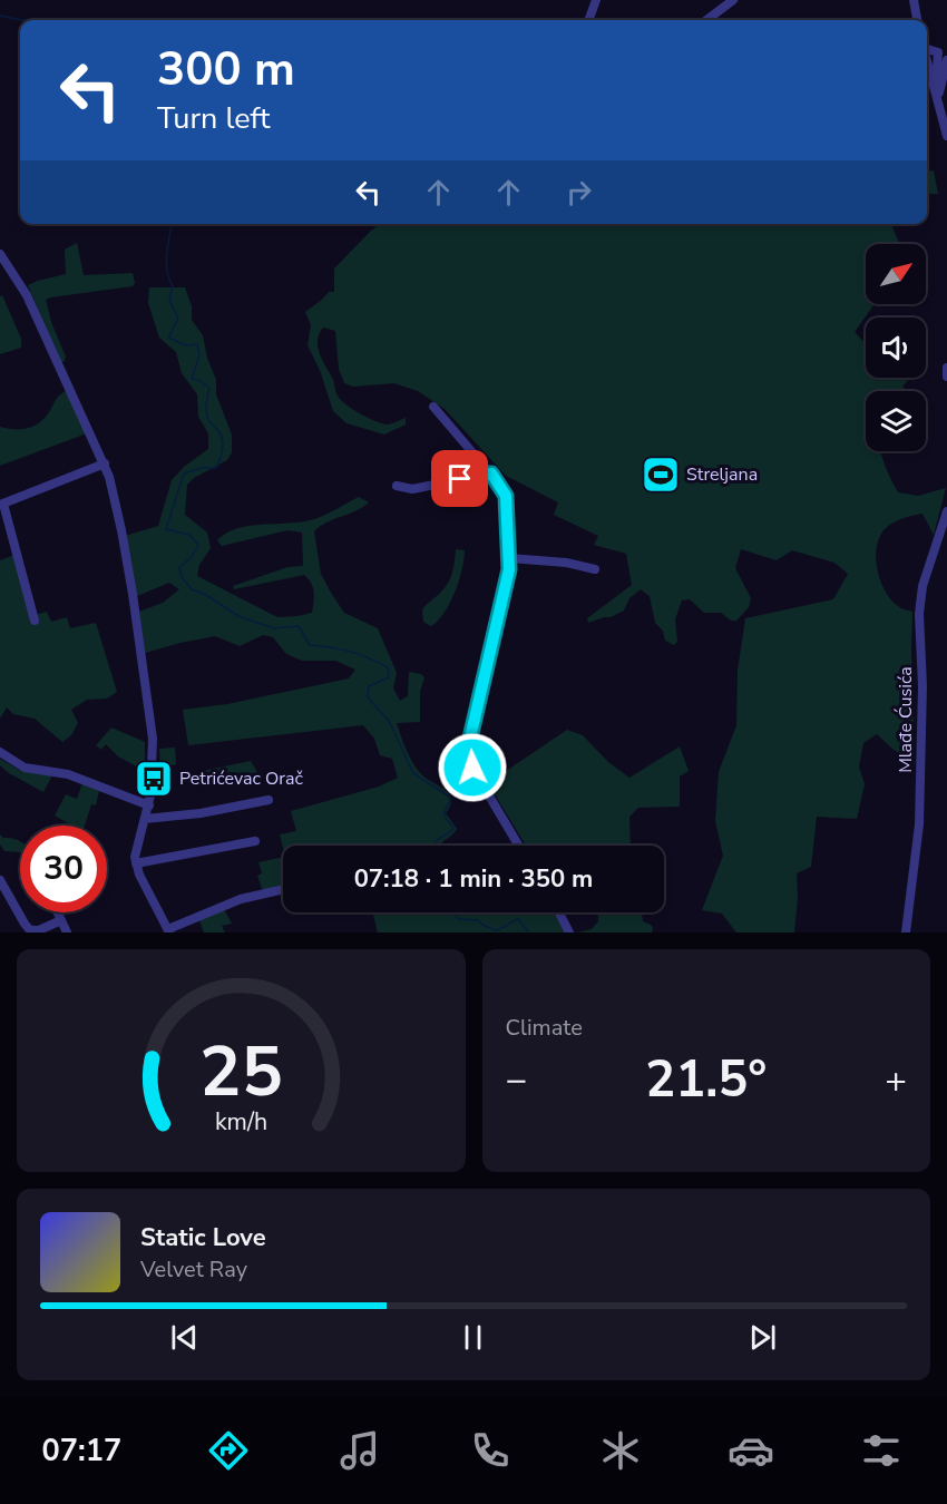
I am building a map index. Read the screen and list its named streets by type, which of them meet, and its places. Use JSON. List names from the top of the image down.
{
  "streets": {
    "street": ["Mlađe Ćusića"]
  },
  "places": {
    "sports": ["Streljana"],
    "bus stop": ["Petrićevac Orač"]
  },
  "north": "top right",
  "page": {
    "turn": ["300 m", "Turn left"],
    "limit": "30",
    "trip": "07:18 · 1 min · 350 m",
    "tile": "Climate",
    "heat": ["−", "21.5°", "+"],
    "song": ["Static Love", "Velvet Ray"],
    "tabs": "07:17",
    "gauge": ["25", "km/h"]
  }
}
